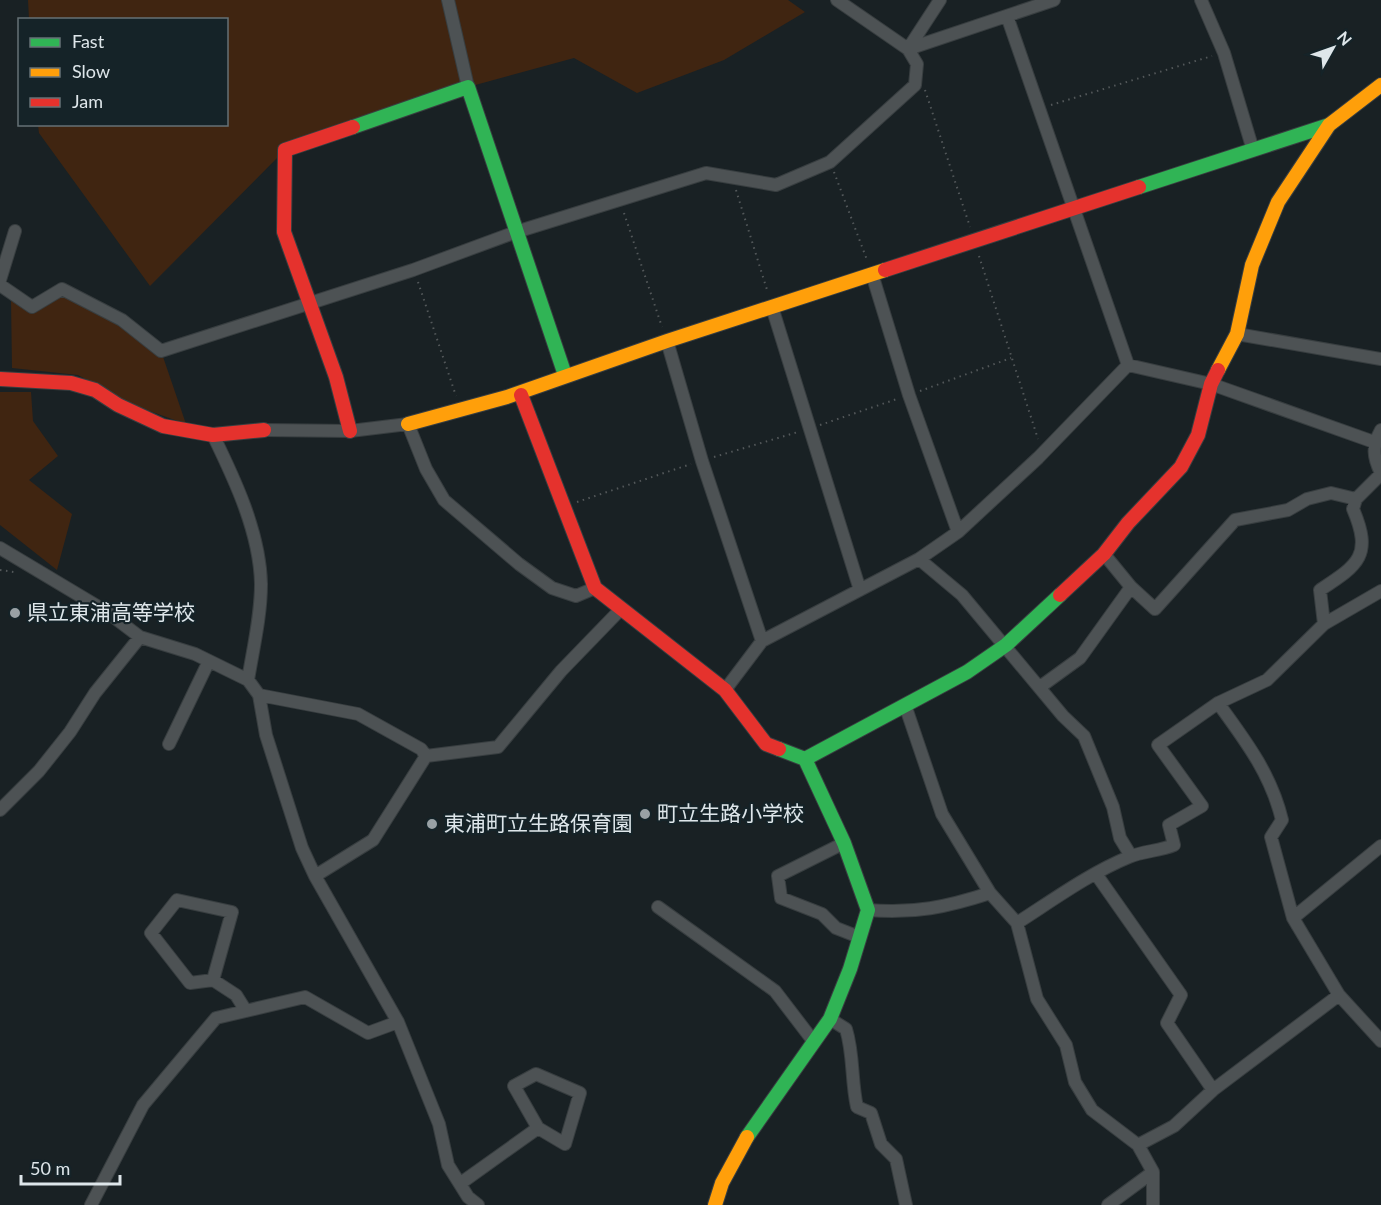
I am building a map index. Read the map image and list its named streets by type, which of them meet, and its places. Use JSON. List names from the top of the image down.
{
  "places": ["県立東浦高等学校", "町立生路小学校", "東浦町立生路保育園"],
  "legend": ["Fast", "Slow", "Jam"],
  "scale_bar": "50 m",
  "north": "top right"
}
